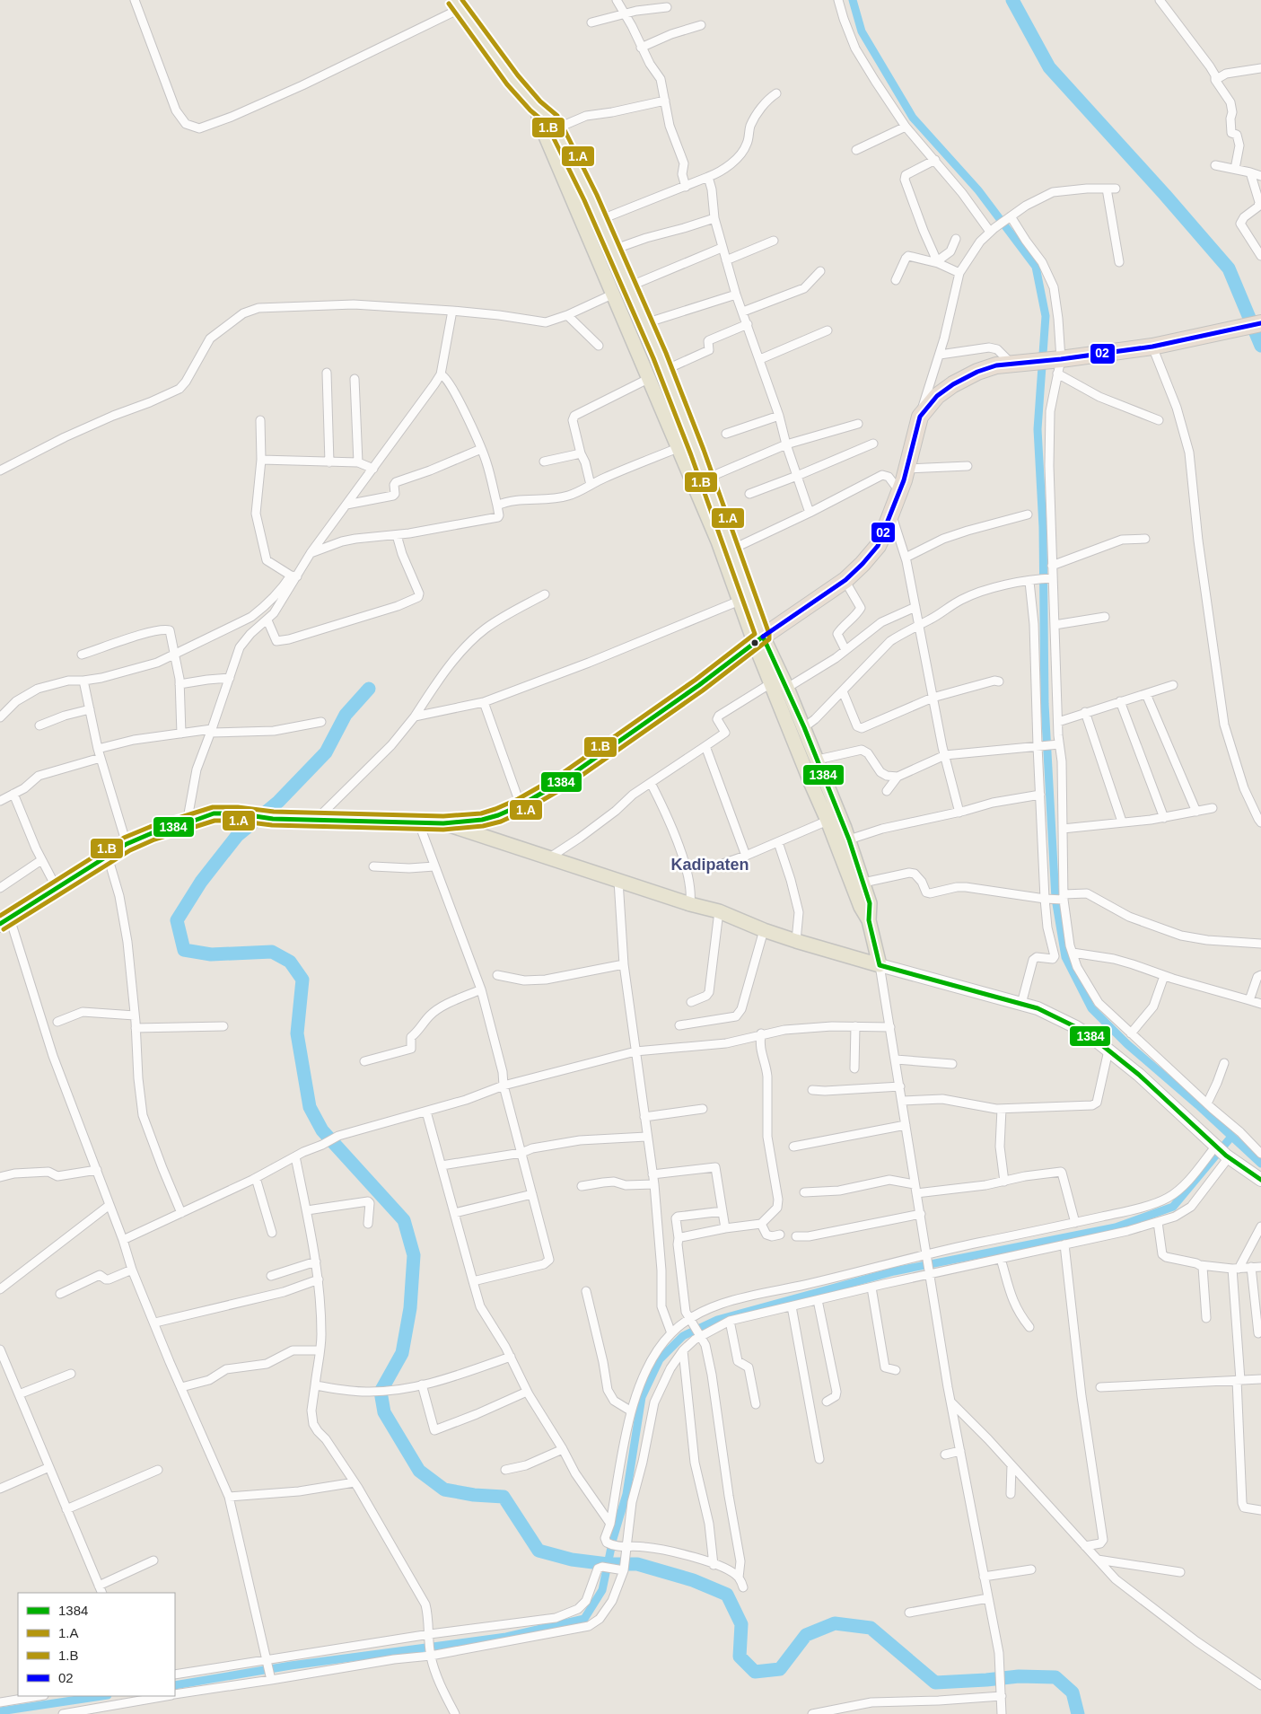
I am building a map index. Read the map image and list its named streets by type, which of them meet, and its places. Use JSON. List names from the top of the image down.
{
  "districts": ["Kadipaten"],
  "lines": [
    "transit line 1.A",
    "transit line 1.B",
    "transit line 02",
    "transit line 1384"
  ],
  "legend": [
    "1384",
    "1.A",
    "1.B",
    "02"
  ]
}
